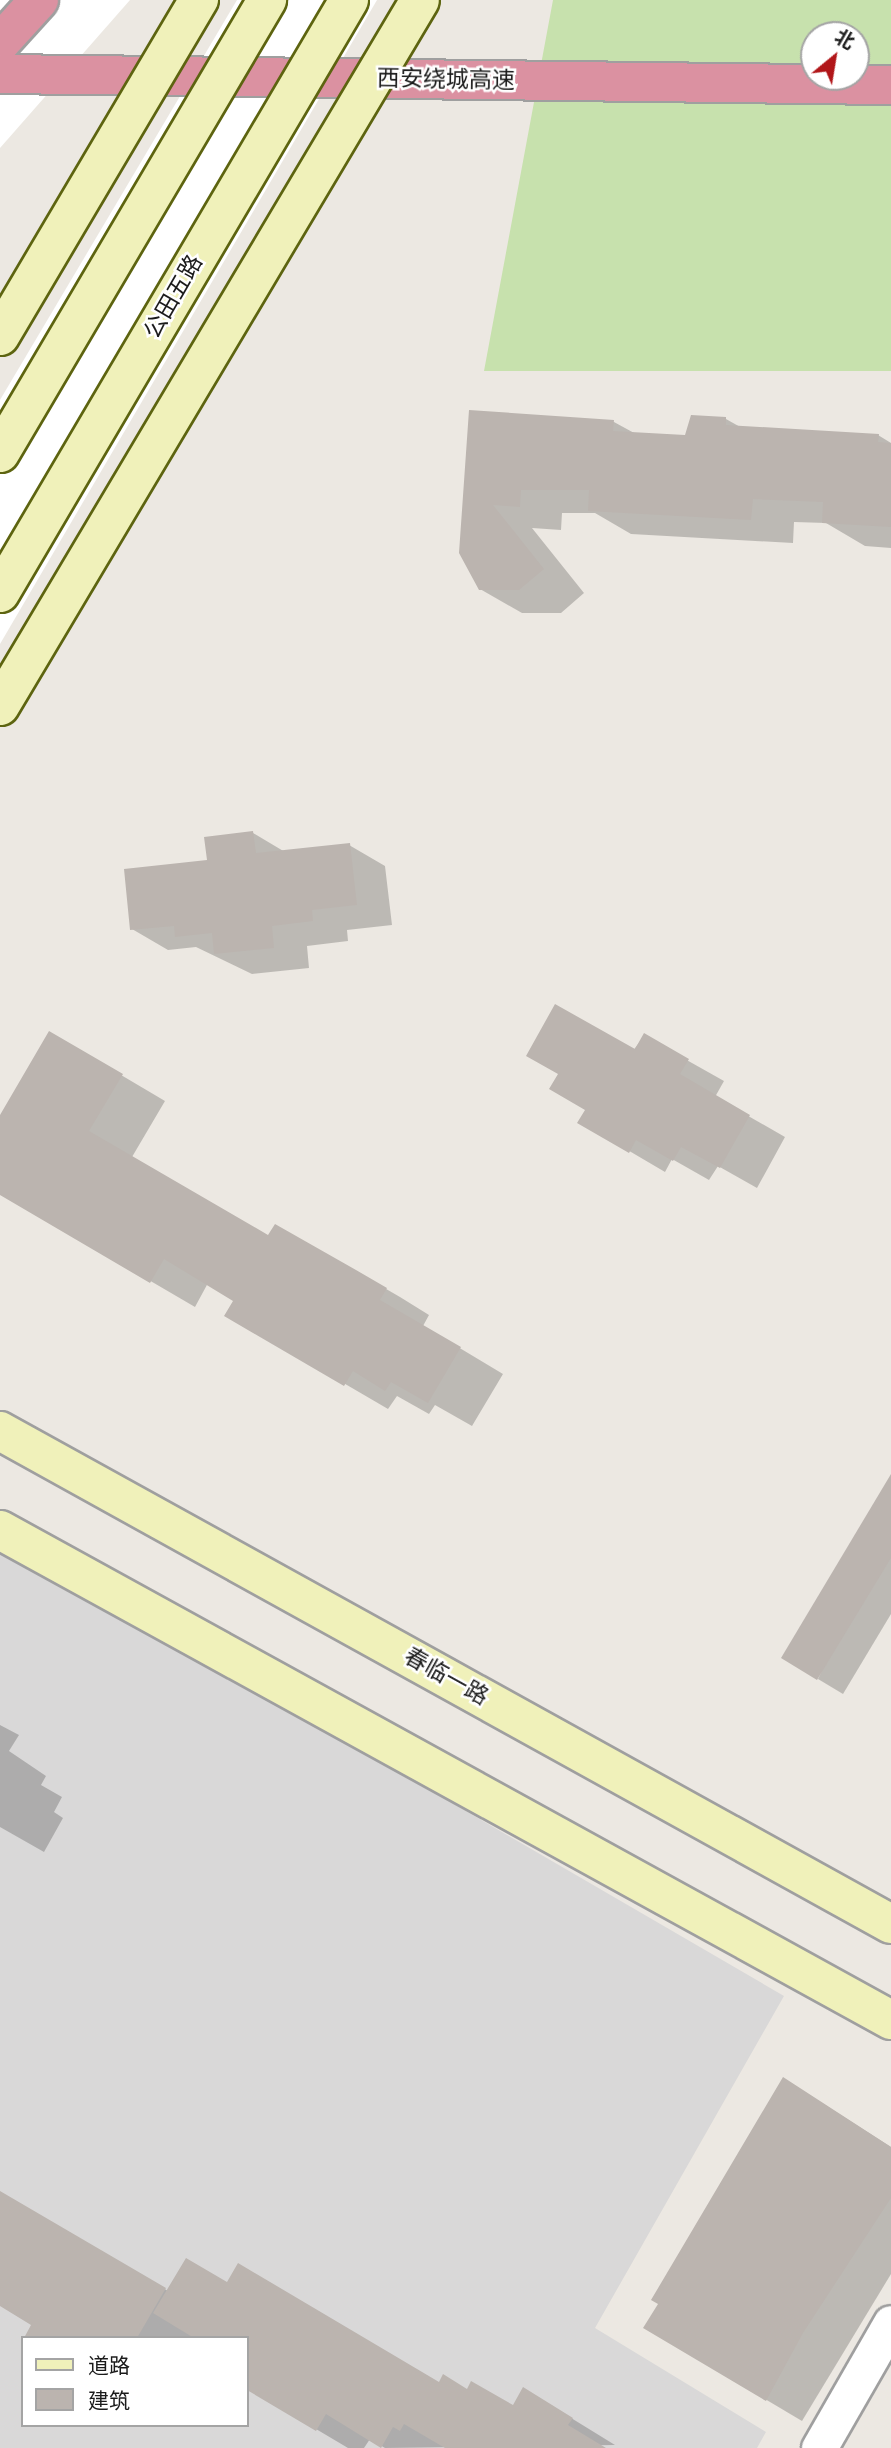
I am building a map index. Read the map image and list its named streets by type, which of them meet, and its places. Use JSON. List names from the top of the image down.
{
  "streets": {
    "highway": ["西安绕城高速"],
    "main road": ["公田五路", "春临一路"]
  },
  "legend": ["道路", "建筑"],
  "north": "top right"
}
